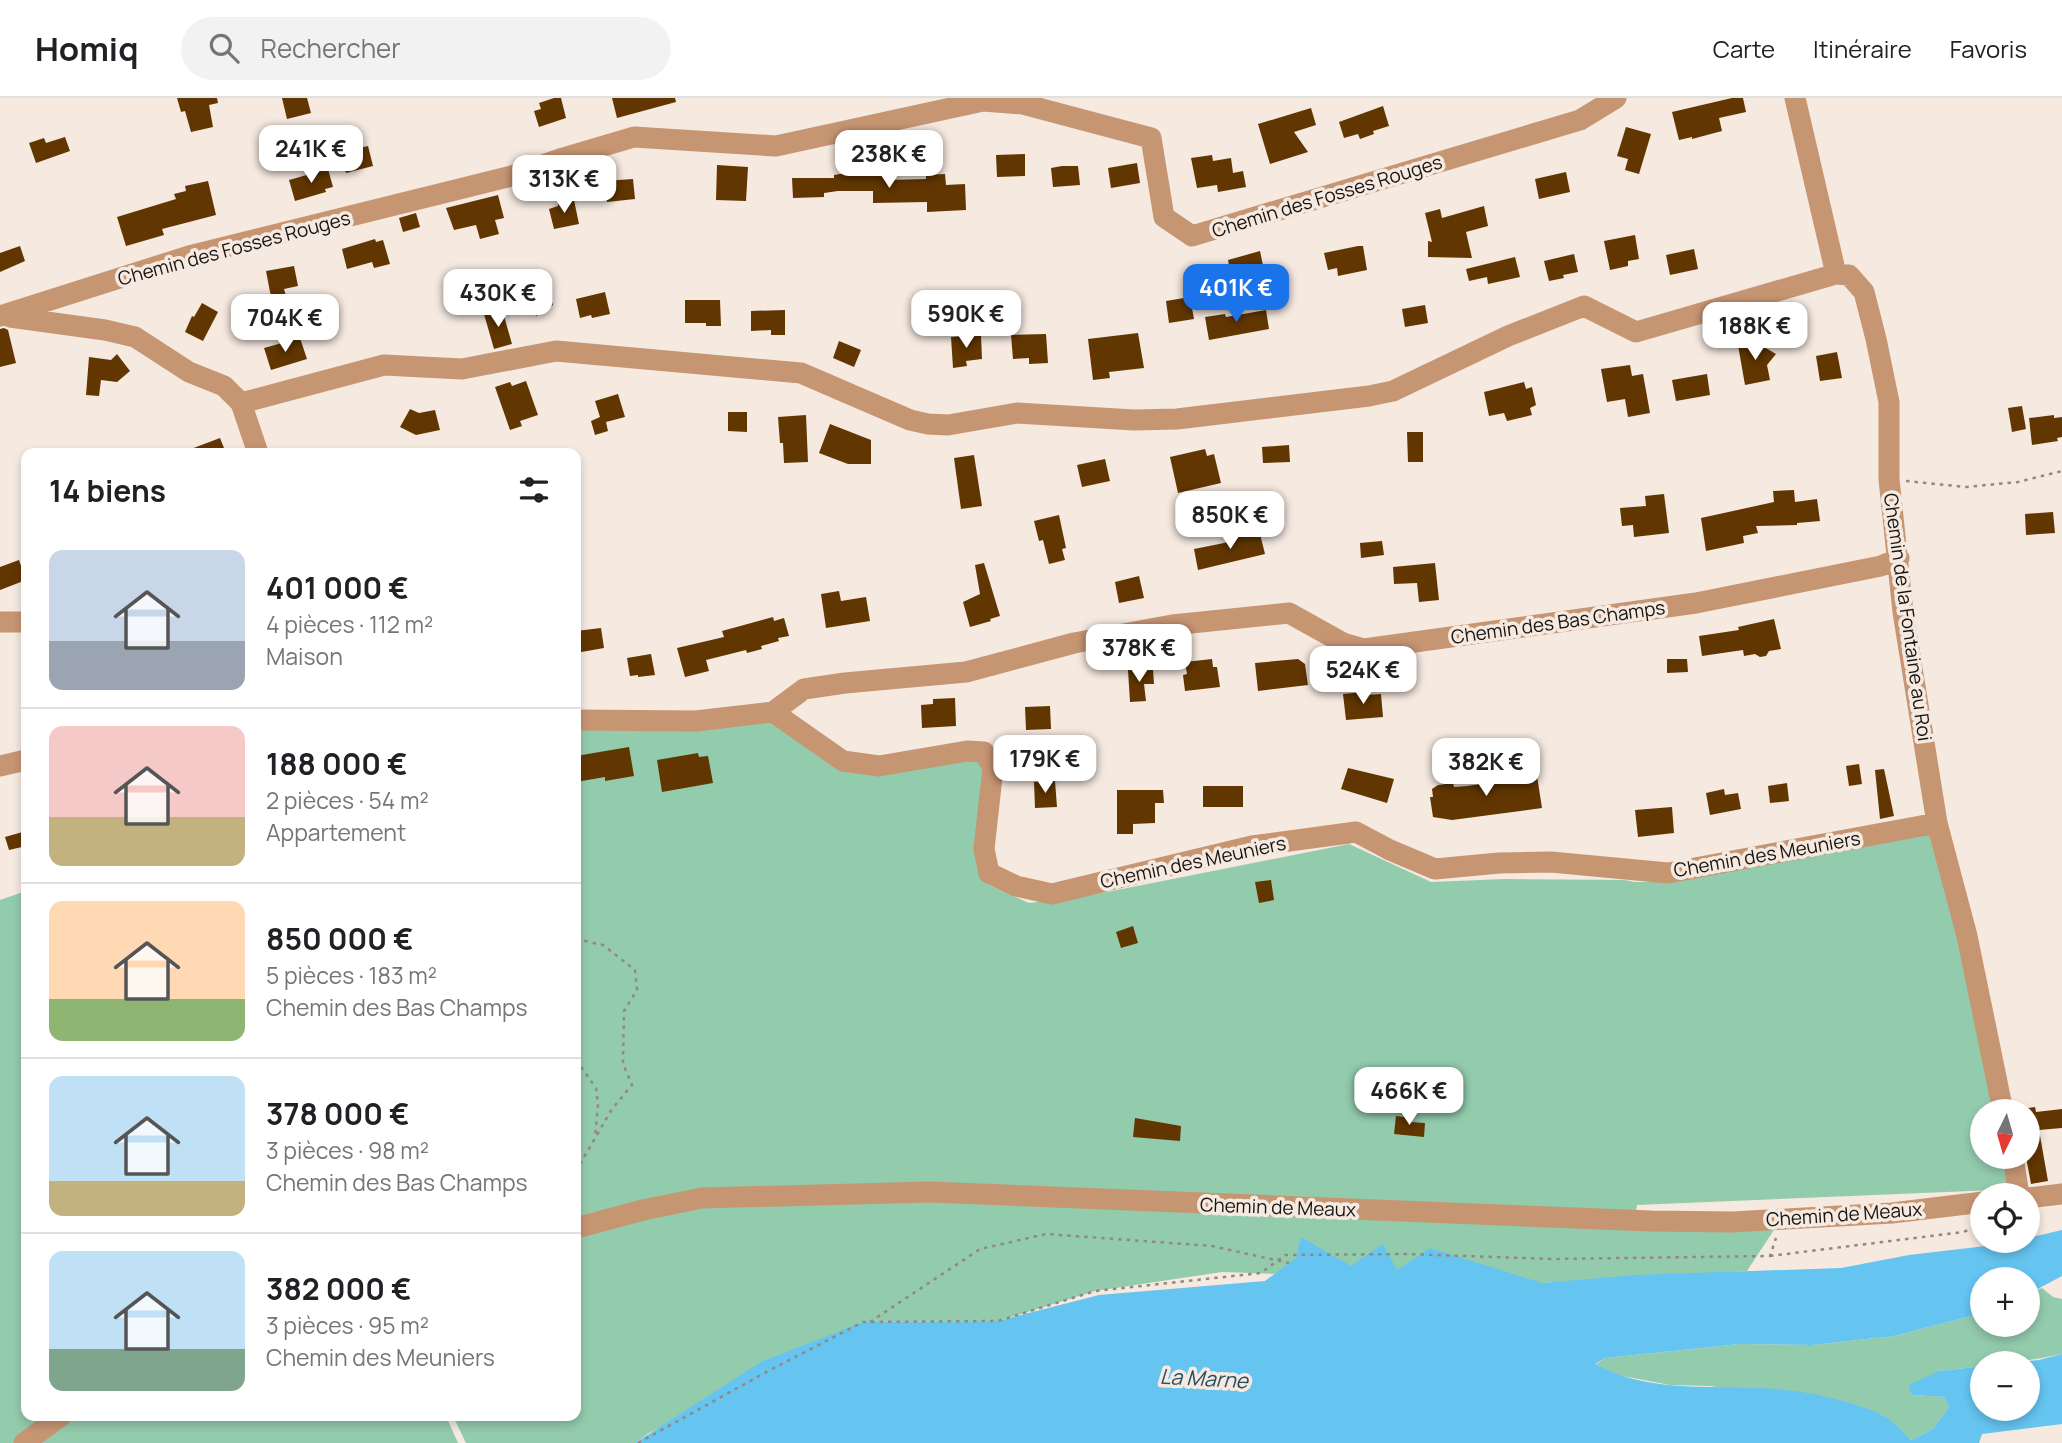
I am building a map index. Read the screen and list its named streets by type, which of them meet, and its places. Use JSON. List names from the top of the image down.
{
  "streets": {
    "street": [
      "Chemin des Fosses Rouges",
      "Chemin de la Fontaine au Roi",
      "Chemin des Bas Champs",
      "Chemin des Meuniers",
      "Chemin de Meaux"
    ]
  },
  "crossings": [
    ["Chemin de la Fontaine au Roi", "Chemin des Bas Champs"],
    ["Chemin de la Fontaine au Roi", "Chemin des Meuniers"],
    ["Chemin des Bas Champs", "Chemin des Meuniers"]
  ],
  "water": ["La Marne"],
  "north": "bottom",
  "page": {
    "header": "Homiq",
    "search": "Rechercher",
    "nav": ["Carte", "Itinéraire", "Favoris"],
    "price": [
      "241K €",
      "238K €",
      "313K €",
      "401K €",
      "430K €",
      "590K €",
      "704K €",
      "188K €",
      "850K €",
      "378K €",
      "524K €",
      "179K €",
      "382K €",
      "466K €"
    ],
    "heading": "14 biens",
    "list": [
      {
        "name": "401 000 €",
        "note": "4 pièces · 112 m² · Maison"
      },
      {
        "name": "188 000 €",
        "note": "2 pièces · 54 m² · Appartement"
      },
      {
        "name": "850 000 €",
        "note": "5 pièces · 183 m² · Chemin des Bas Champs"
      },
      {
        "name": "378 000 €",
        "note": "3 pièces · 98 m² · Chemin des Bas Champs"
      },
      {
        "name": "382 000 €",
        "note": "3 pièces · 95 m² · Chemin des Meuniers"
      }
    ],
    "map_buttons": ["+", "−"]
  }
}
